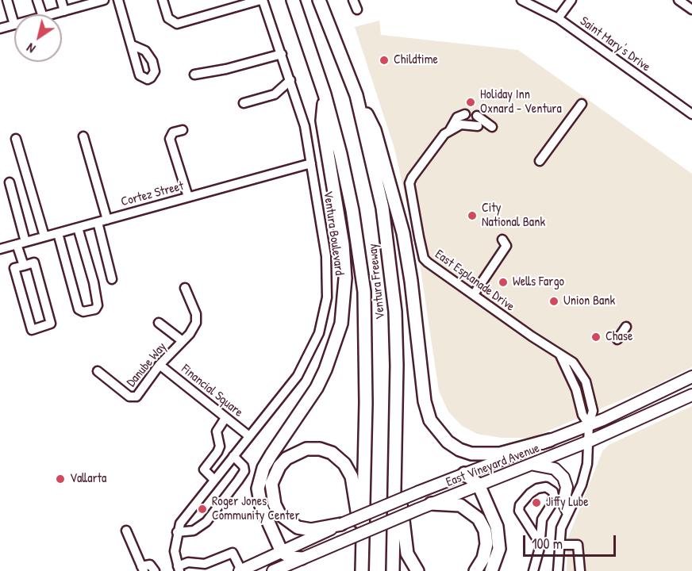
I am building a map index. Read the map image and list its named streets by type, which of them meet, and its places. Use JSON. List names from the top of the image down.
{
  "streets": {
    "highway": ["Ventura Freeway"],
    "main road": ["East Vineyard Avenue"],
    "street": [
      "Saint Mary's Drive",
      "Cortez Street",
      "Ventura Boulevard",
      "East Esplanade Drive",
      "Danube Way",
      "Financial Square"
    ]
  },
  "crossings": [
    ["Cortez Street", "Ventura Boulevard"],
    ["Ventura Boulevard", "Financial Square"],
    ["East Esplanade Drive", "East Vineyard Avenue"],
    ["Danube Way", "Financial Square"]
  ],
  "places": [
    "Childtime",
    "Holiday Inn Oxnard - Ventura",
    "City National Bank",
    "Wells Fargo",
    "Union Bank",
    "Chase",
    "Vallarta",
    "Jiffy Lube",
    "Roger Jones Community Center"
  ],
  "scale_bar": "100 m",
  "north": "bottom left"
}
